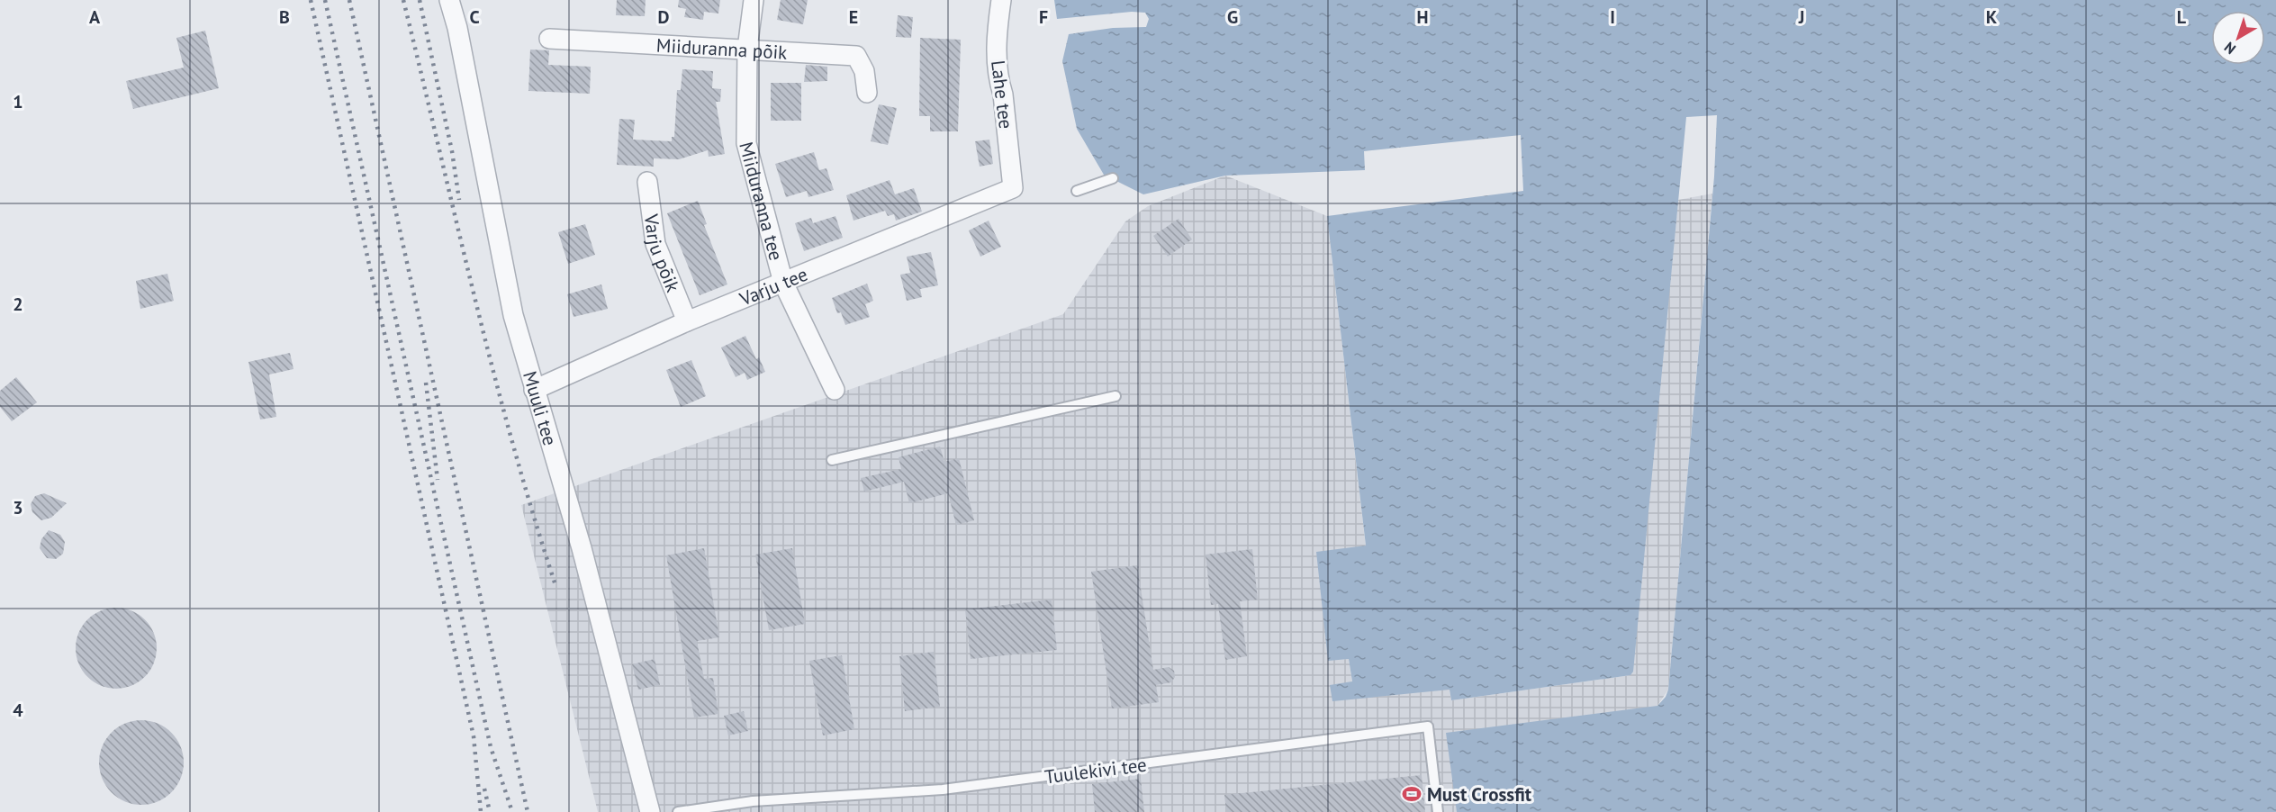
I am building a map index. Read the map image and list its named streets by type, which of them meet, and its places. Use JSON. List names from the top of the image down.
{
  "streets": {
    "street": [
      "Miiduranna põik",
      "Lahe tee",
      "Miiduranna tee",
      "Varju põik",
      "Varju tee",
      "Muuli tee"
    ],
    "lane": ["Tuulekivi tee"]
  },
  "crossings": [
    ["Miiduranna põik", "Miiduranna tee"],
    ["Lahe tee", "Varju tee"],
    ["Miiduranna tee", "Varju tee"],
    ["Varju põik", "Varju tee"],
    ["Varju tee", "Muuli tee"]
  ],
  "places": {
    "sports": ["Must Crossfit"]
  },
  "north": "bottom left",
  "grid": {
    "columns": [
      "A",
      "B",
      "C",
      "D",
      "E",
      "F",
      "G",
      "H",
      "I",
      "J",
      "K",
      "L"
    ],
    "rows": [
      "1",
      "2",
      "3",
      "4"
    ]
  }
}
